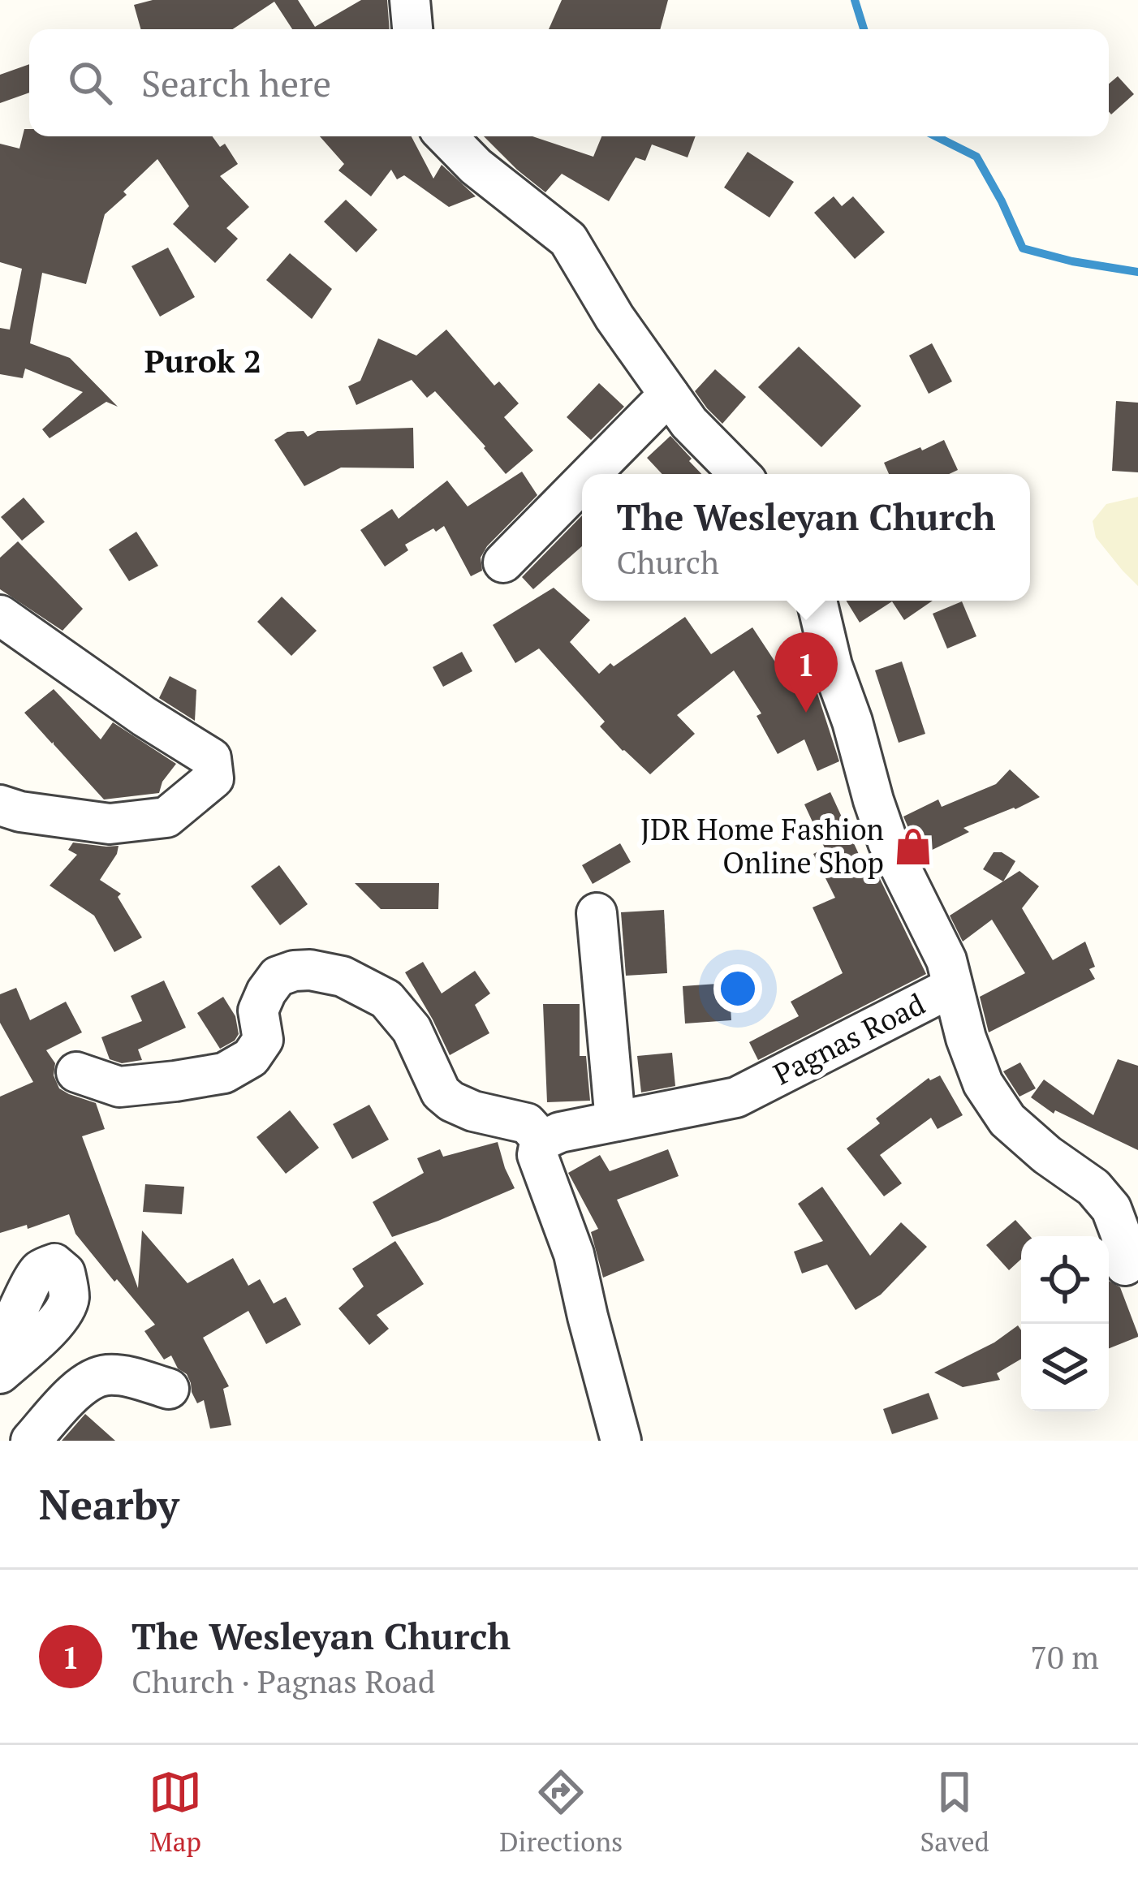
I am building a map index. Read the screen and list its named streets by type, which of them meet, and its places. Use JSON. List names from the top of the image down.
{
  "streets": {
    "street": ["Pagnas Road"]
  },
  "districts": ["Purok 2"],
  "places": {
    "shop": ["JDR Home Fashion Online Shop"]
  },
  "page": {
    "search": "Search here",
    "popup": ["The Wesleyan Church", "Church"],
    "pins": "1",
    "heading": "Nearby",
    "list": [
      {
        "mark": "1",
        "name": "The Wesleyan Church",
        "note": "Church · Pagnas Road",
        "value": "70 m"
      }
    ],
    "nav": ["Map", "Directions", "Saved"]
  }
}
